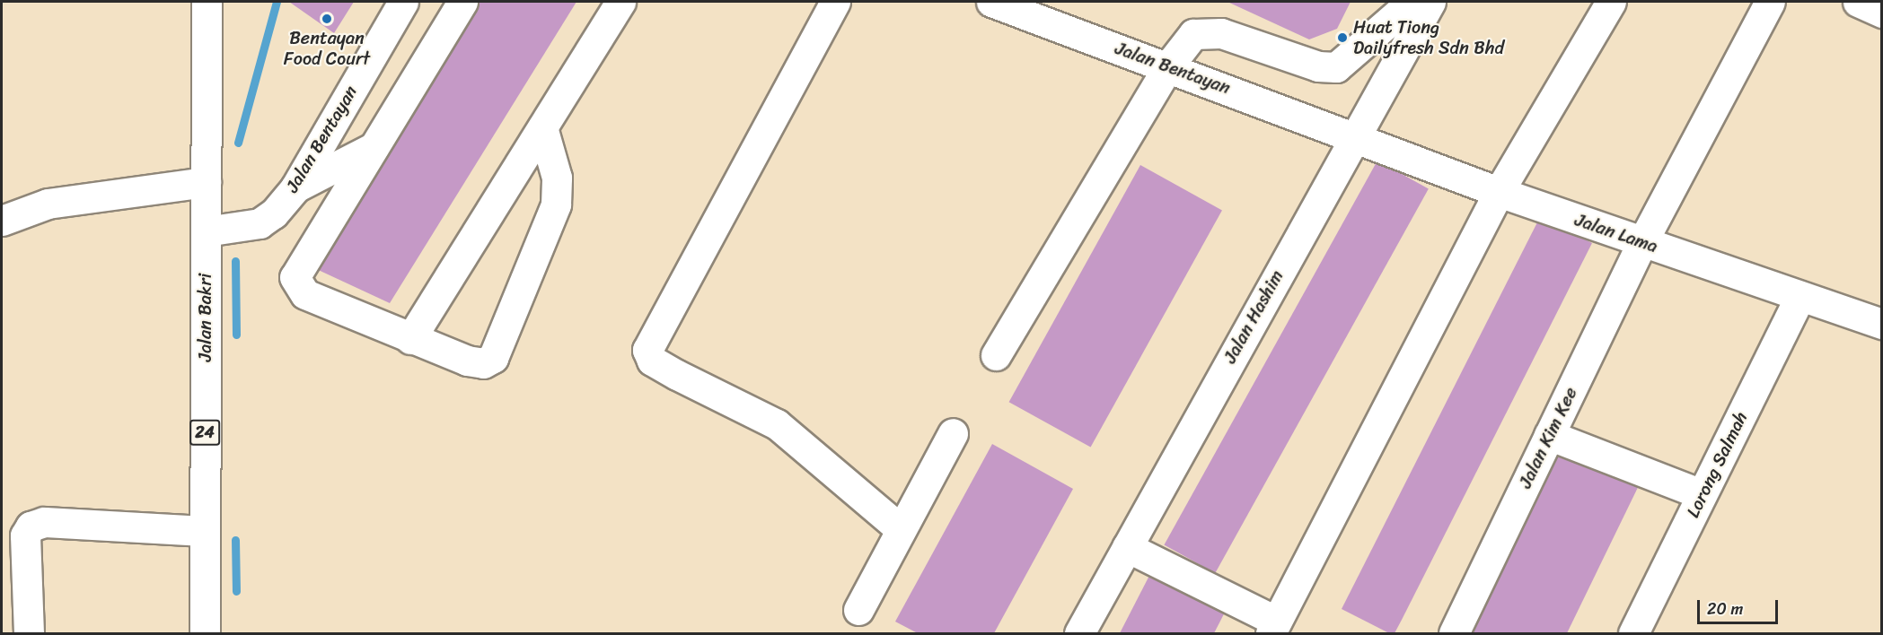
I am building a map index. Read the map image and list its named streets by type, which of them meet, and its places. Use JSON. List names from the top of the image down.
{
  "streets": {
    "street": [
      "Jalan Bentayan",
      "Jalan Lama",
      "Jalan Hashim",
      "Jalan Bakri",
      "24",
      "Jalan Kim Kee",
      "Lorong Salmah"
    ]
  },
  "crossings": [
    ["Jalan Bentayan", "Jalan Lama"],
    ["Jalan Bentayan", "Jalan Hashim"],
    ["Jalan Bentayan", "Jalan Bakri"],
    ["Jalan Lama", "Jalan Hashim"],
    ["Jalan Lama", "Jalan Kim Kee"],
    ["Jalan Lama", "Lorong Salmah"]
  ],
  "places": ["Bentayan Food Court", "Huat Tiong Dailyfresh Sdn Bhd"],
  "scale_bar": "20 m"
}
